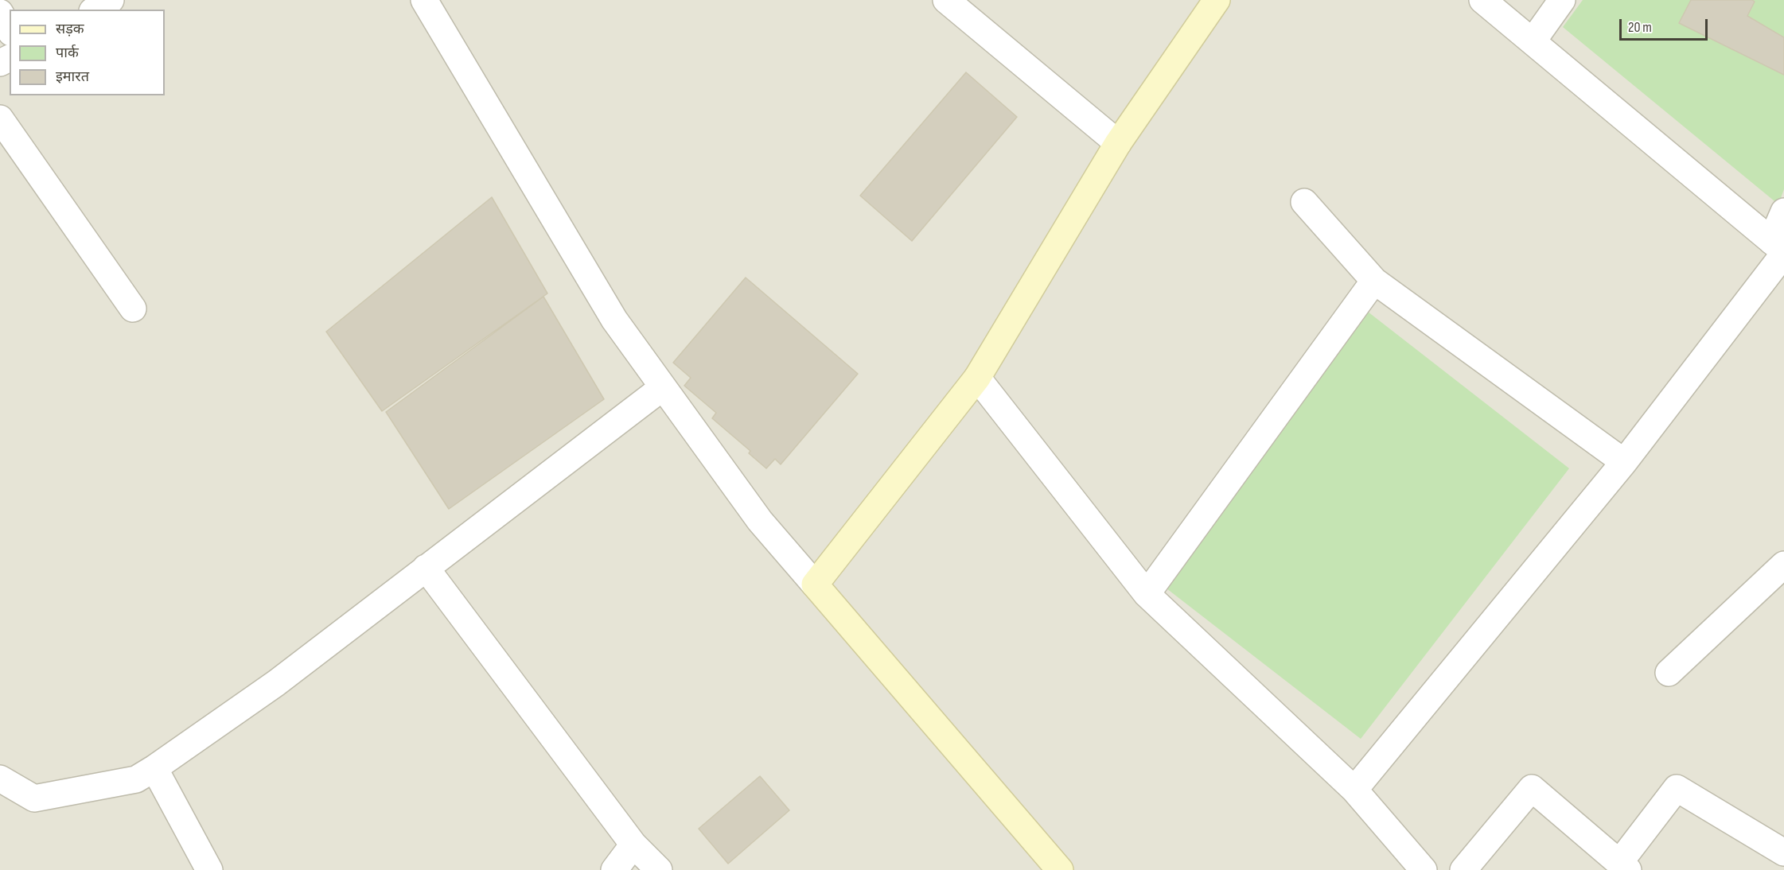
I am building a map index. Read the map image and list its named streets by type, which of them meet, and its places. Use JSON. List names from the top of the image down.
{
  "legend": ["सड़क", "पार्क", "इमारत"],
  "scale_bar": "20 m"
}
